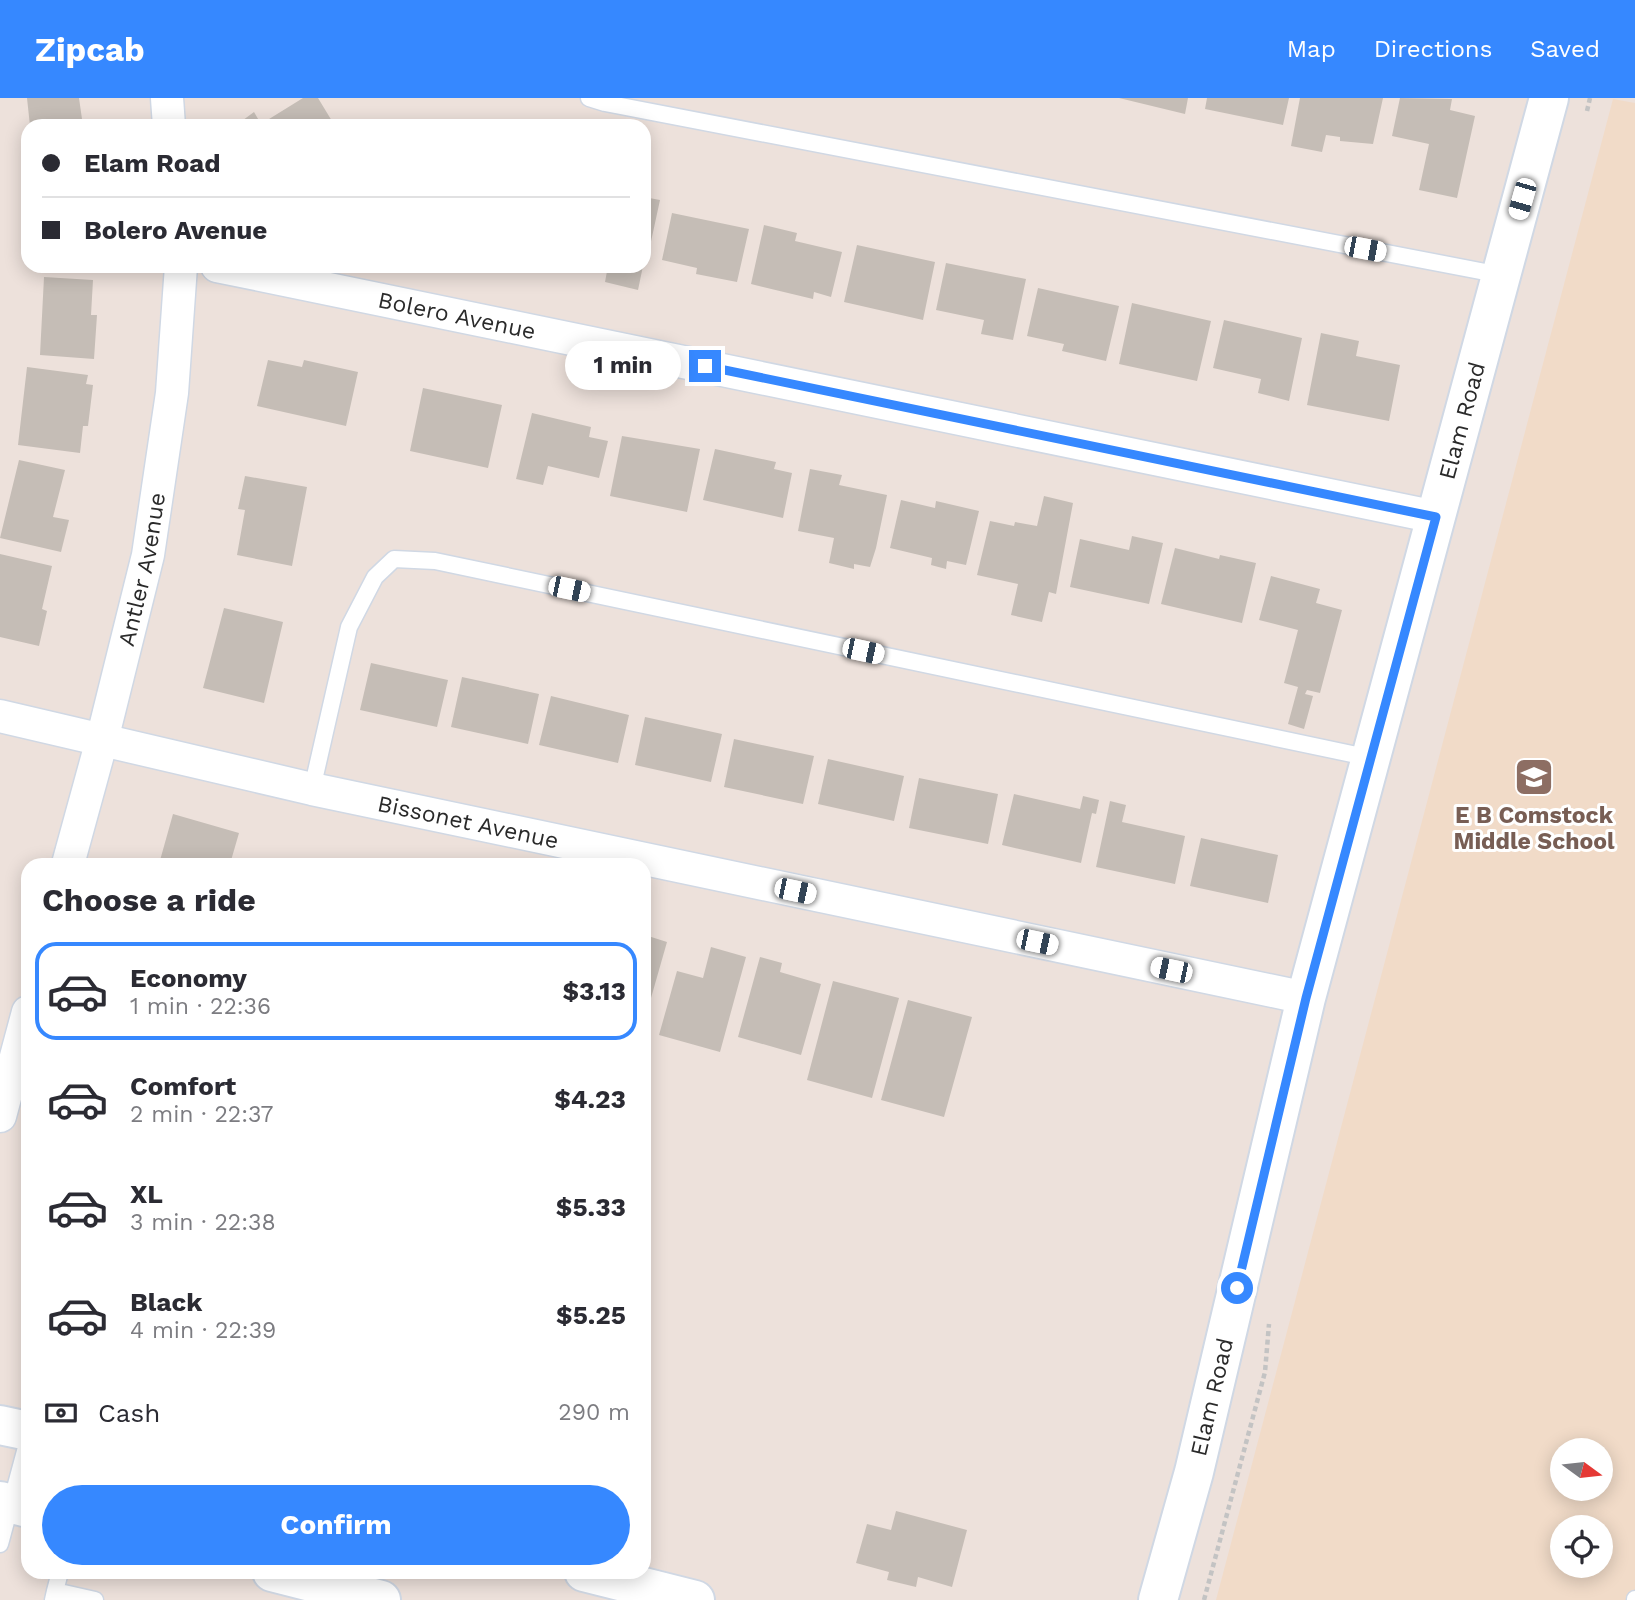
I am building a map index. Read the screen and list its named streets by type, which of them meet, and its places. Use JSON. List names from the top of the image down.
{
  "streets": {
    "street": [
      "Bolero Avenue",
      "Elam Road",
      "Antler Avenue",
      "Bissonet Avenue"
    ]
  },
  "crossings": [
    ["Bolero Avenue", "Elam Road"],
    ["Elam Road", "Bissonet Avenue"],
    ["Antler Avenue", "Bissonet Avenue"]
  ],
  "places": {
    "school or university": ["E B Comstock Middle School"]
  },
  "north": "right",
  "page": {
    "header": "Zipcab",
    "nav": ["Map", "Directions", "Saved"],
    "banner": ["Elam Road", "Bolero Avenue"],
    "bubble": "1 min",
    "heading": "Choose a ride",
    "list": [
      {
        "name": "Economy",
        "note": "1 min · 22:36",
        "value": "$3.13"
      },
      {
        "name": "Comfort",
        "note": "2 min · 22:37",
        "value": "$4.23"
      },
      {
        "name": "XL",
        "note": "3 min · 22:38",
        "value": "$5.33"
      },
      {
        "name": "Black",
        "note": "4 min · 22:39",
        "value": "$5.25"
      }
    ],
    "pay": ["Cash", "290 m"],
    "buttons": "Confirm"
  }
}
